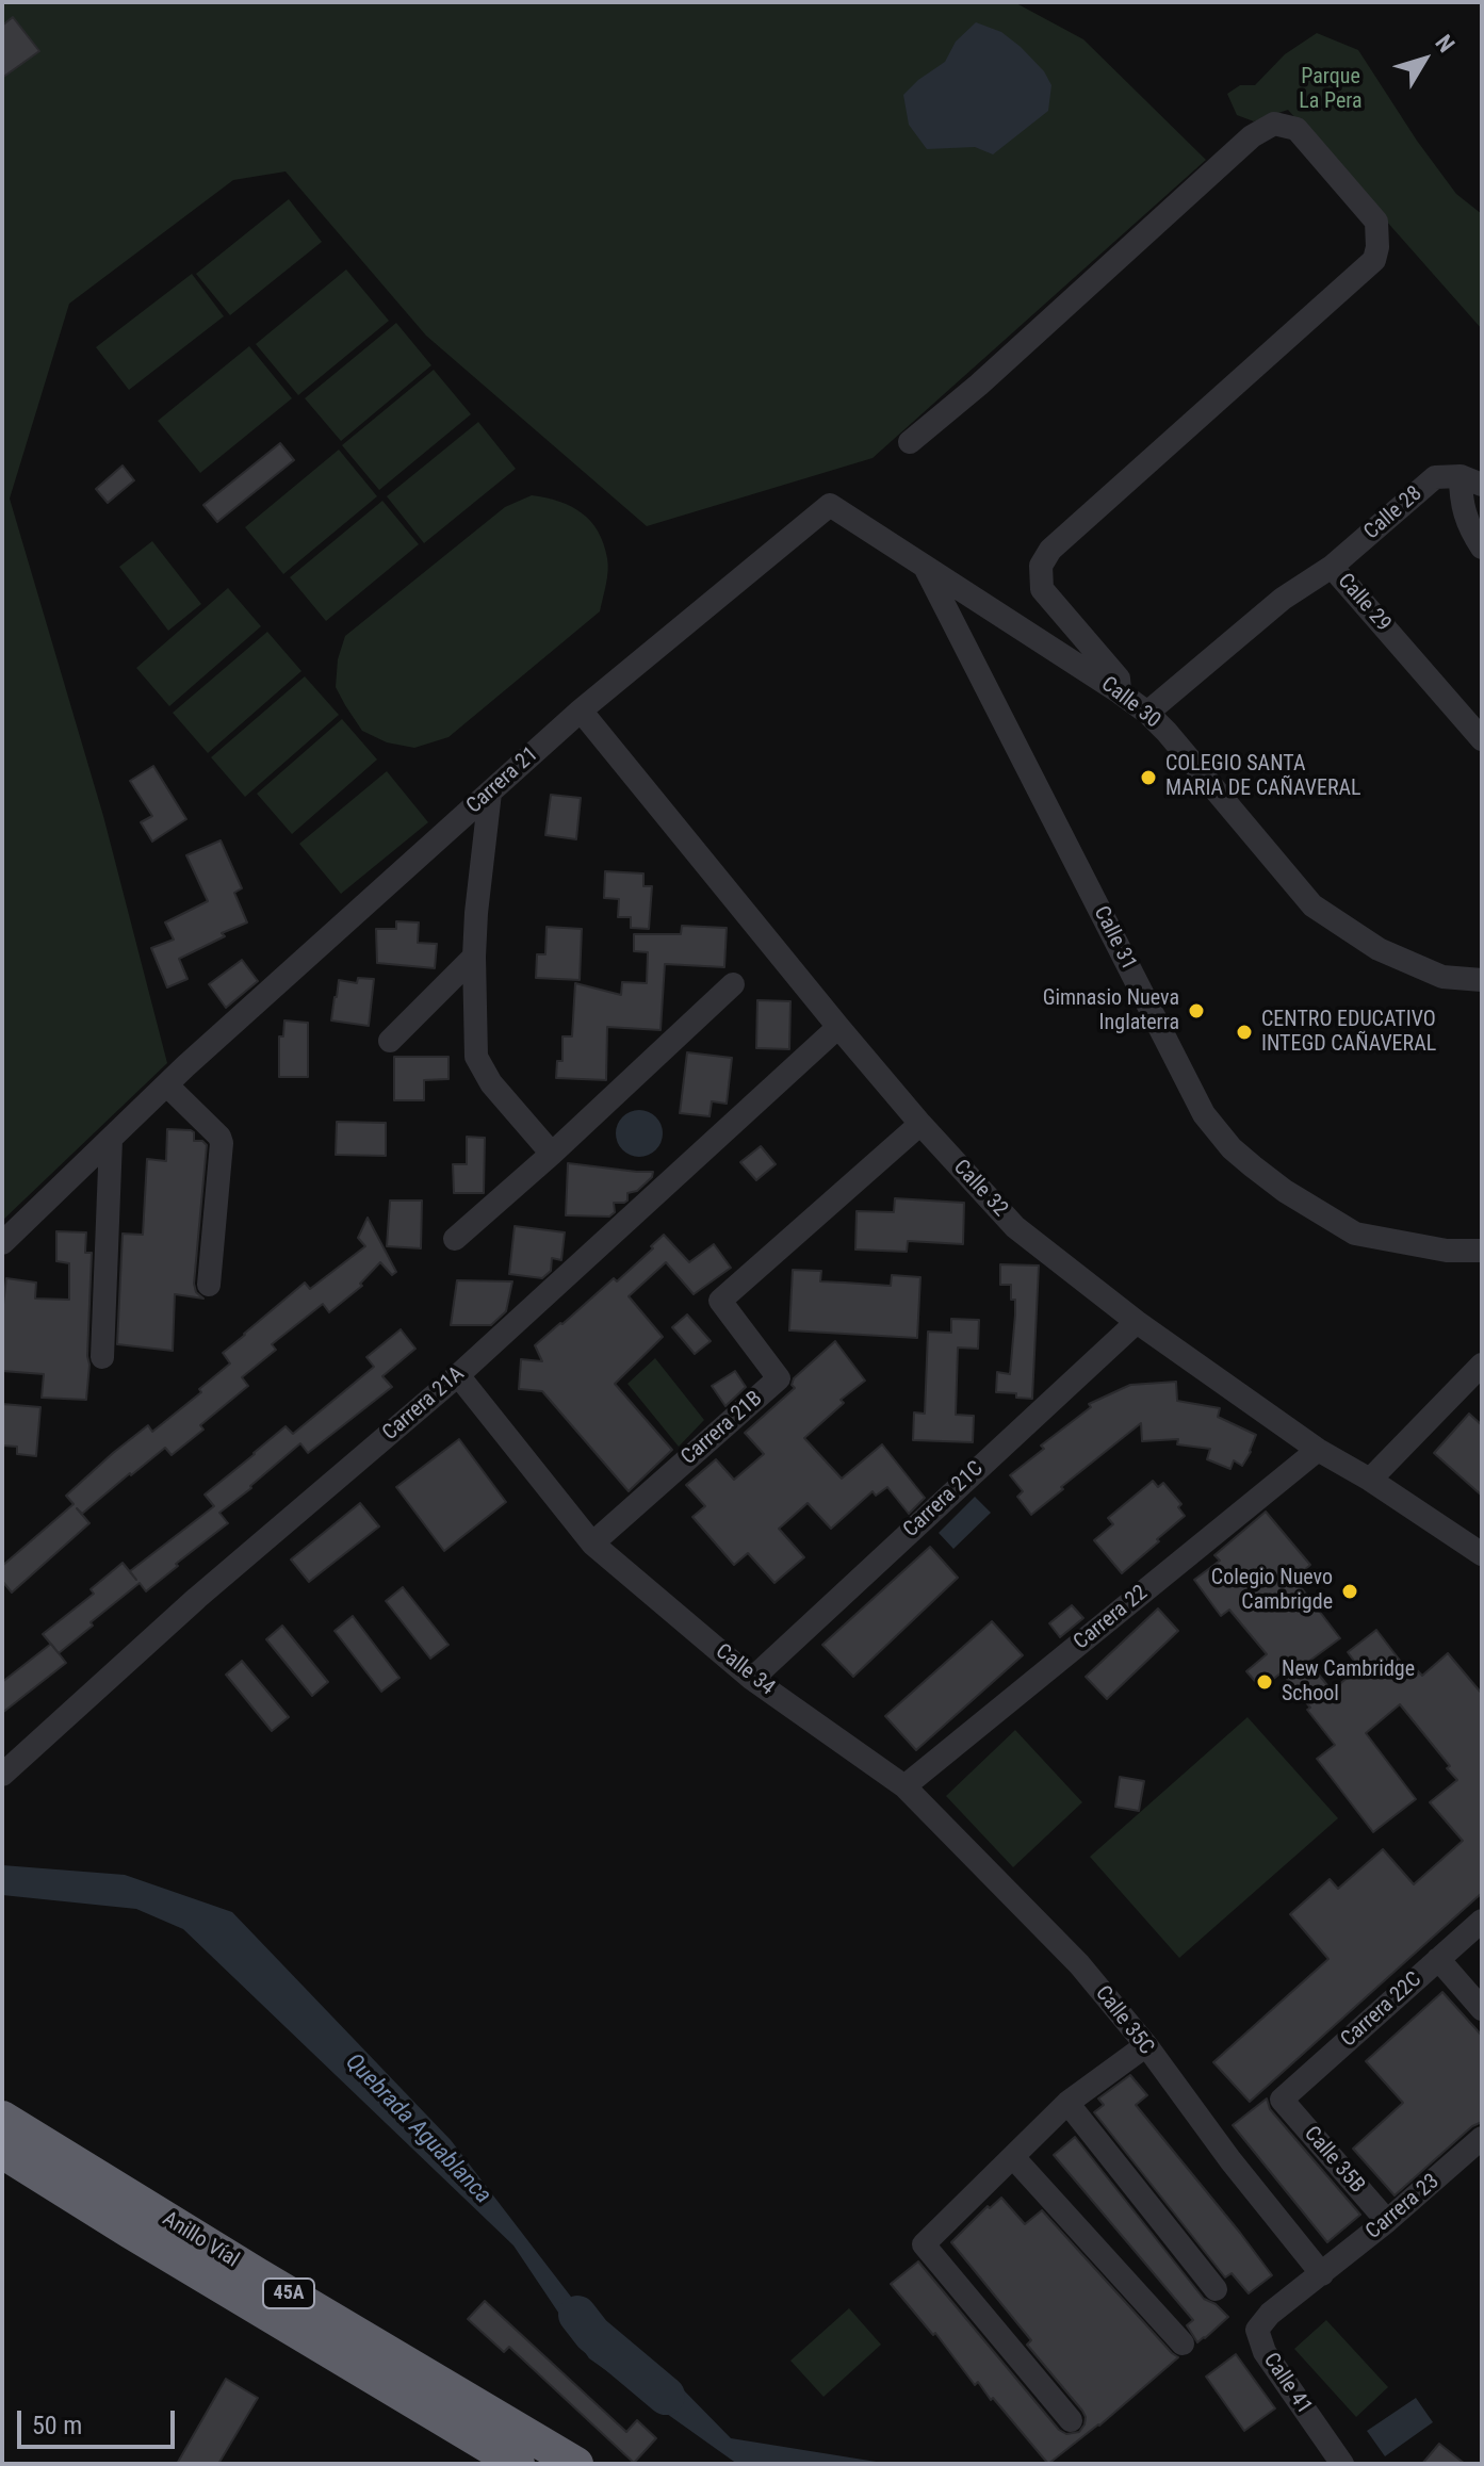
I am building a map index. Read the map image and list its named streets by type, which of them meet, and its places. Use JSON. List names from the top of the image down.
{
  "streets": {
    "highway": ["Anillo Víal", "45A"],
    "street": [
      "Calle 28",
      "Calle 29",
      "Calle 30",
      "Carrera 21",
      "Calle 31",
      "Calle 32",
      "Carrera 21A",
      "Carrera 21B",
      "Carrera 21C",
      "Carrera 22",
      "Calle 34",
      "Carrera 22C",
      "Calle 35C",
      "Calle 35B",
      "Carrera 23",
      "Calle 41"
    ]
  },
  "crossings": [
    ["Calle 28", "Calle 29"],
    ["Calle 29", "Calle 30"],
    ["Calle 30", "Carrera 21"],
    ["Calle 30", "Calle 31"],
    ["Carrera 21", "Calle 32"],
    ["Calle 32", "Carrera 21A"],
    ["Calle 32", "Carrera 21B"],
    ["Calle 32", "Carrera 21C"],
    ["Calle 32", "Carrera 22"],
    ["Carrera 21B", "Calle 34"],
    ["Carrera 21C", "Calle 34"],
    ["Carrera 22", "Calle 34"],
    ["Carrera 22", "Calle 35C"],
    ["Calle 34", "Calle 35C"],
    ["Carrera 22C", "Calle 35B"],
    ["Calle 35C", "Carrera 23"],
    ["Calle 35C", "Calle 41"],
    ["Calle 35B", "Carrera 23"],
    ["Carrera 23", "Calle 41"]
  ],
  "water": ["Quebrada Aguablanca"],
  "parks": ["Parque La Pera"],
  "places": [
    "COLEGIO SANTA MARIA DE CAÑAVERAL",
    "Gimnasio Nueva Inglaterra",
    "CENTRO EDUCATIVO INTEGD CAÑAVERAL",
    "Colegio Nuevo Cambrigde",
    "New Cambridge School"
  ],
  "scale_bar": "50 m",
  "north": "top right"
}
